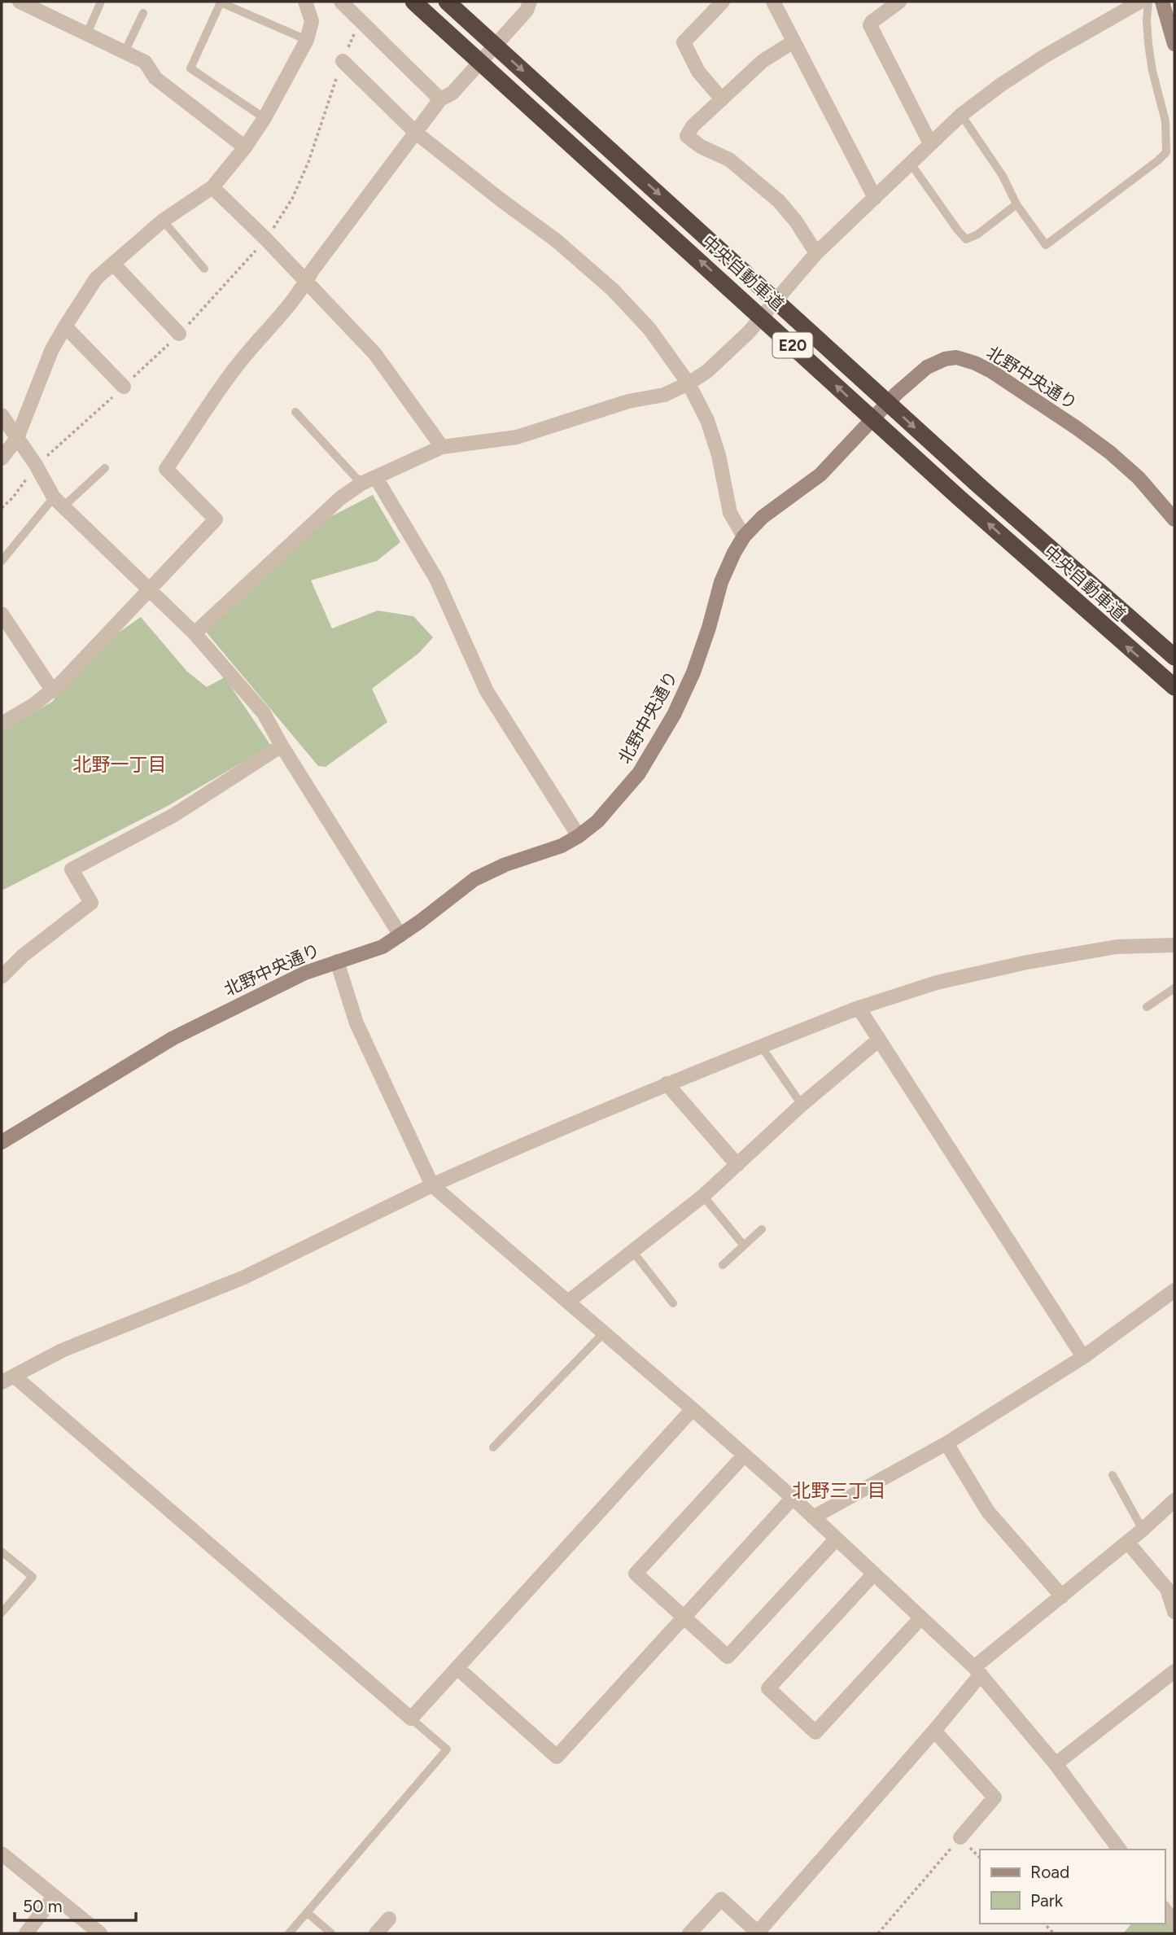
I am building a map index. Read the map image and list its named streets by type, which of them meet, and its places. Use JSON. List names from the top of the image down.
{
  "streets": {
    "highway": ["中央自動車道", "E20"],
    "street": ["北野中央通り"]
  },
  "districts": ["北野一丁目", "北野三丁目"],
  "legend": ["Road", "Park"],
  "scale_bar": "50 m"
}
